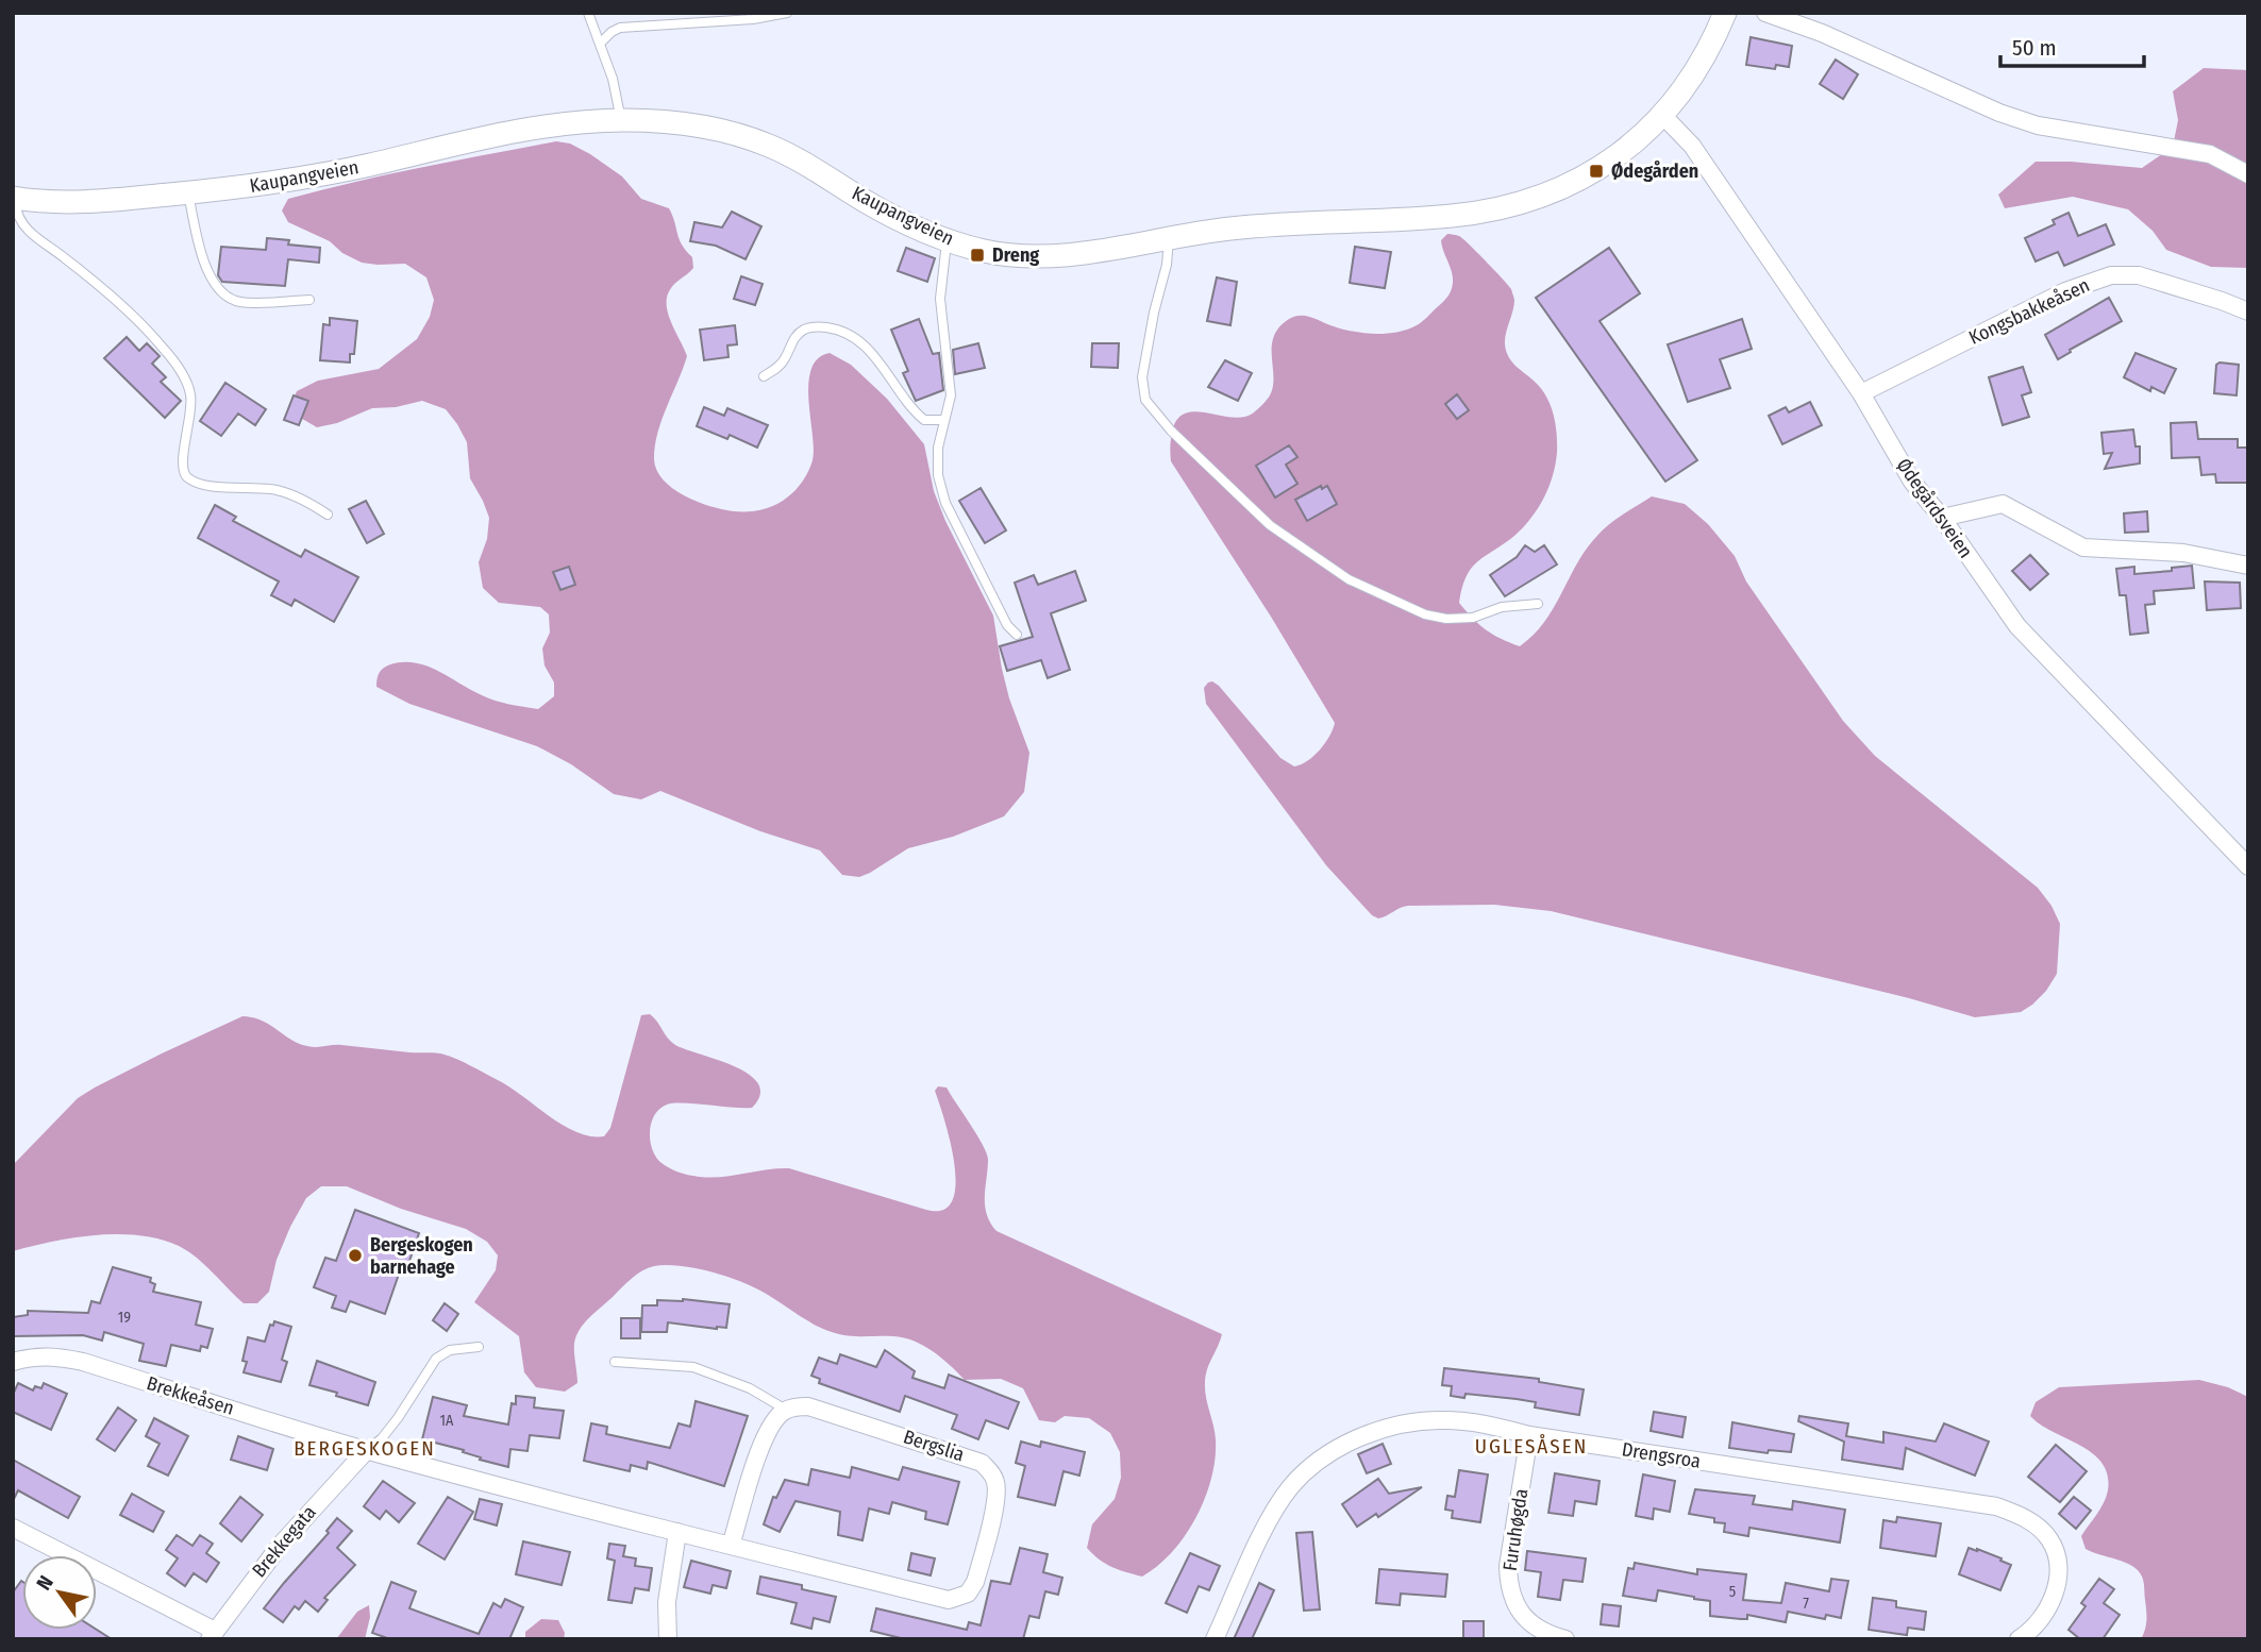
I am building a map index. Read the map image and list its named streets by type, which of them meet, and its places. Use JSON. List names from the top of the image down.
{
  "streets": {
    "main road": ["Kaupangveien"],
    "street": [
      "Kongsbakkeåsen",
      "Ødegårdsveien",
      "Brekkeåsen",
      "Bergslia",
      "Drengsroa",
      "Furuhøgda",
      "Brekkegata"
    ]
  },
  "crossings": [
    ["Kaupangveien", "Ødegårdsveien"],
    ["Kongsbakkeåsen", "Ødegårdsveien"],
    ["Brekkeåsen", "Bergslia"],
    ["Brekkeåsen", "Brekkegata"],
    ["Bergslia", "Brekkegata"],
    ["Drengsroa", "Furuhøgda"]
  ],
  "districts": ["UGLESÅSEN", "BERGESKOGEN"],
  "places": {
    "transit": ["Ødegården", "Dreng"],
    "other": ["Bergeskogen barnehage"]
  },
  "house_numbers": [
    "19",
    "1A",
    "5",
    "7"
  ],
  "scale_bar": "50 m",
  "north": "top left"
}
